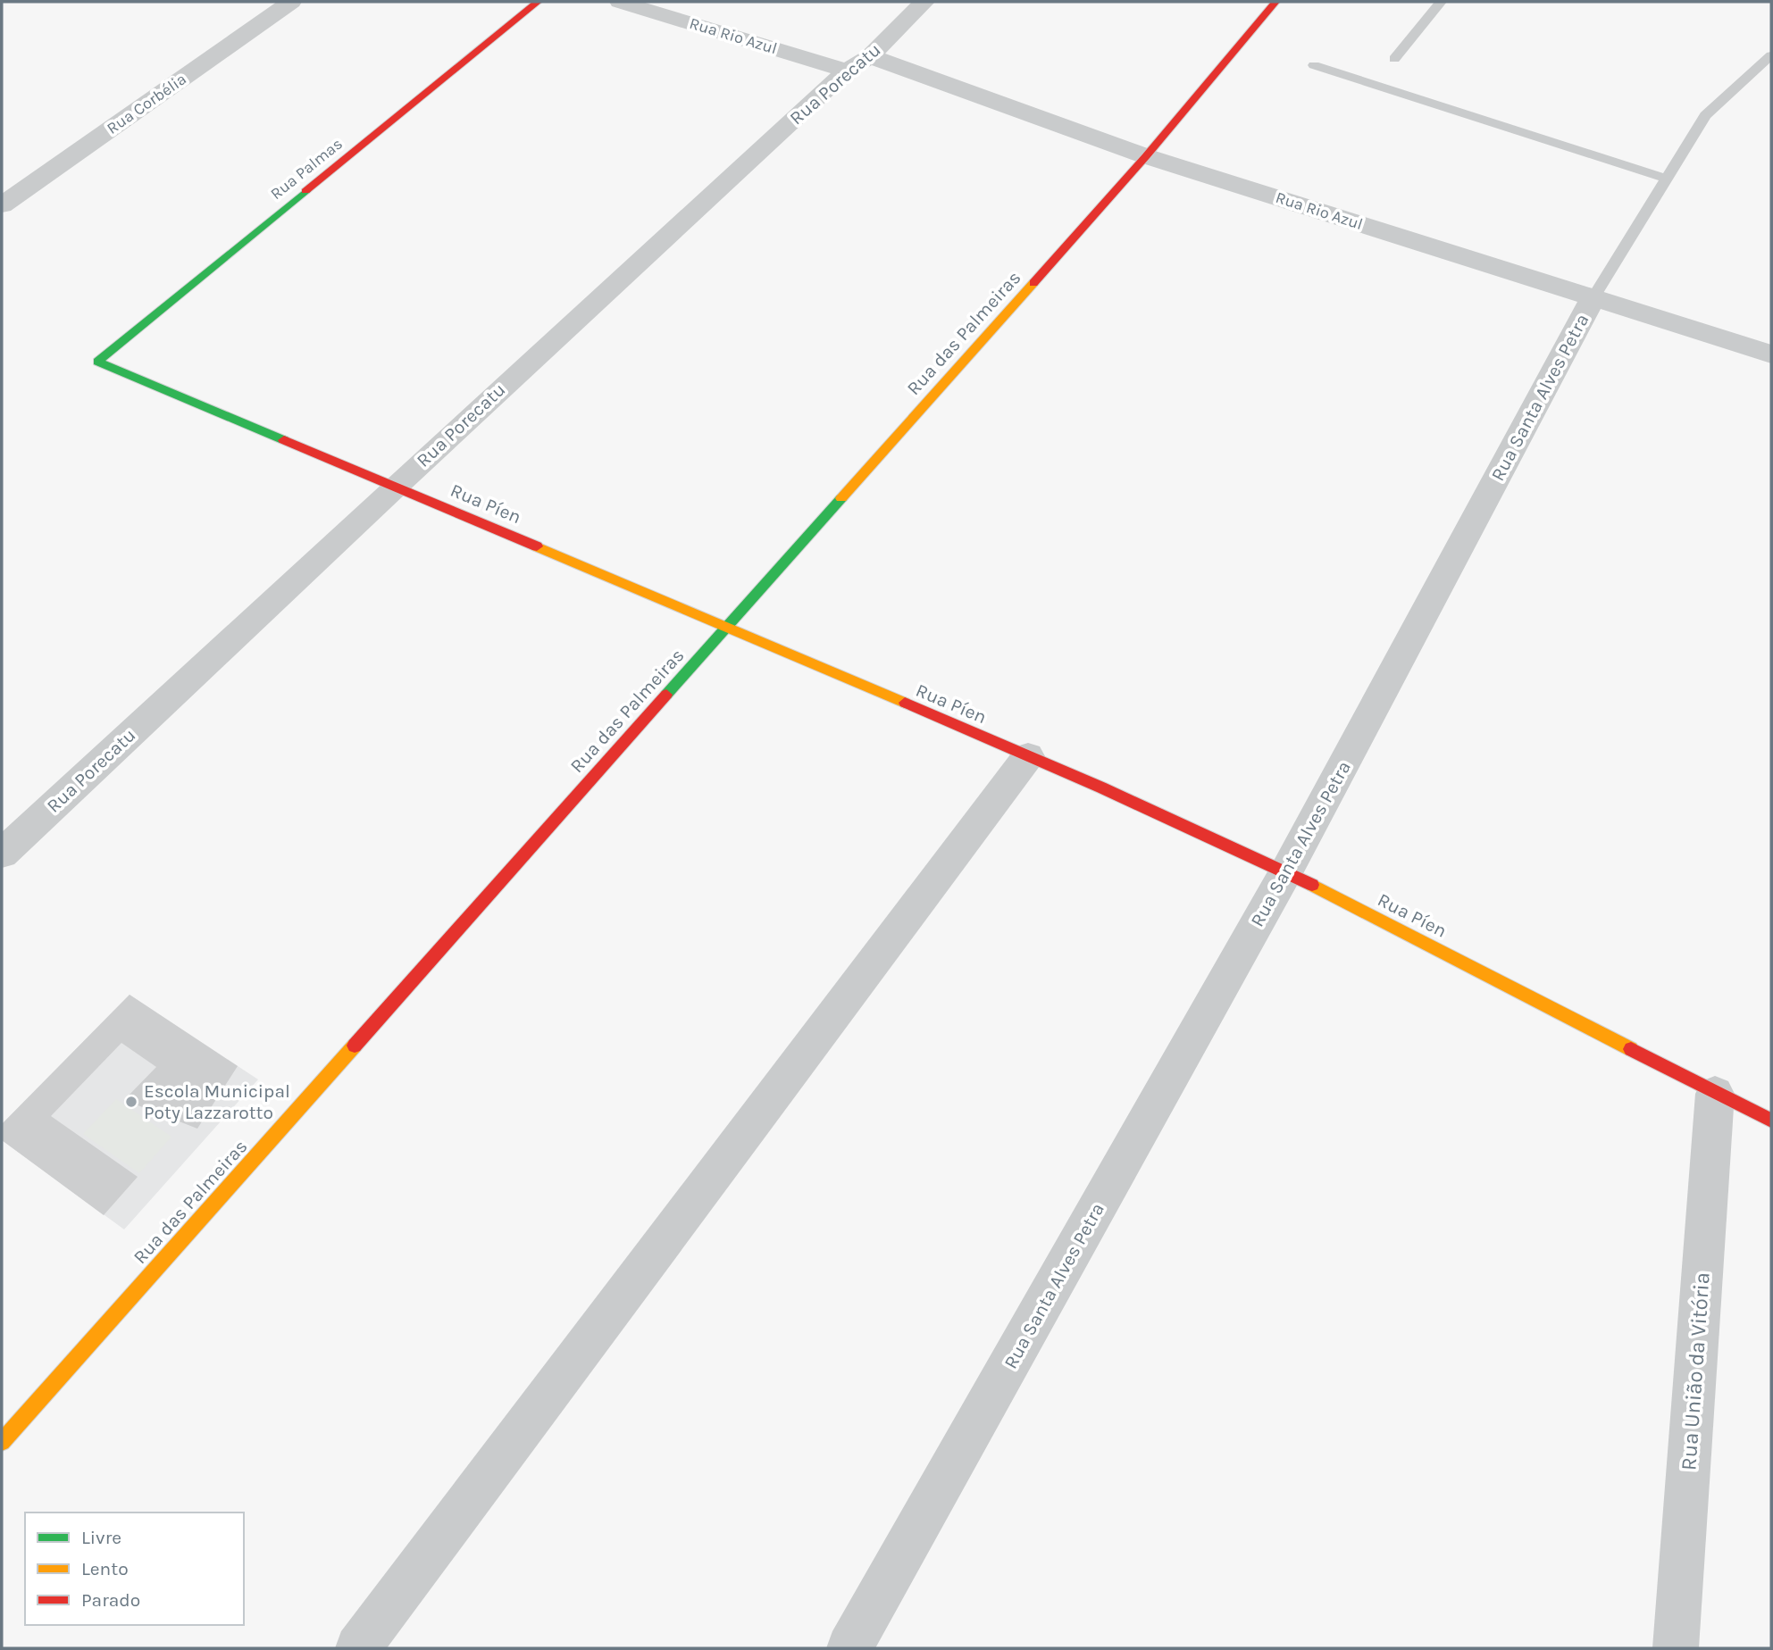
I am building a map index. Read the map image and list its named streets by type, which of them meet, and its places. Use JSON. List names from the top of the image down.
{
  "streets": {
    "street": [
      "Rua Rio Azul",
      "Rua Porecatu",
      "Rua Corbélia",
      "Rua Palmas",
      "Rua das Palmeiras",
      "Rua Santa Alves Petra",
      "Rua Píen",
      "Rua União da Vitória"
    ]
  },
  "crossings": [
    ["Rua Rio Azul", "Rua Porecatu"],
    ["Rua Rio Azul", "Rua das Palmeiras"],
    ["Rua Rio Azul", "Rua Santa Alves Petra"],
    ["Rua Porecatu", "Rua Píen"],
    ["Rua Palmas", "Rua Píen"],
    ["Rua das Palmeiras", "Rua Píen"],
    ["Rua Santa Alves Petra", "Rua Píen"],
    ["Rua Píen", "Rua União da Vitória"]
  ],
  "places": ["Escola Municipal Poty Lazzarotto"],
  "legend": ["Livre", "Lento", "Parado"]
}
